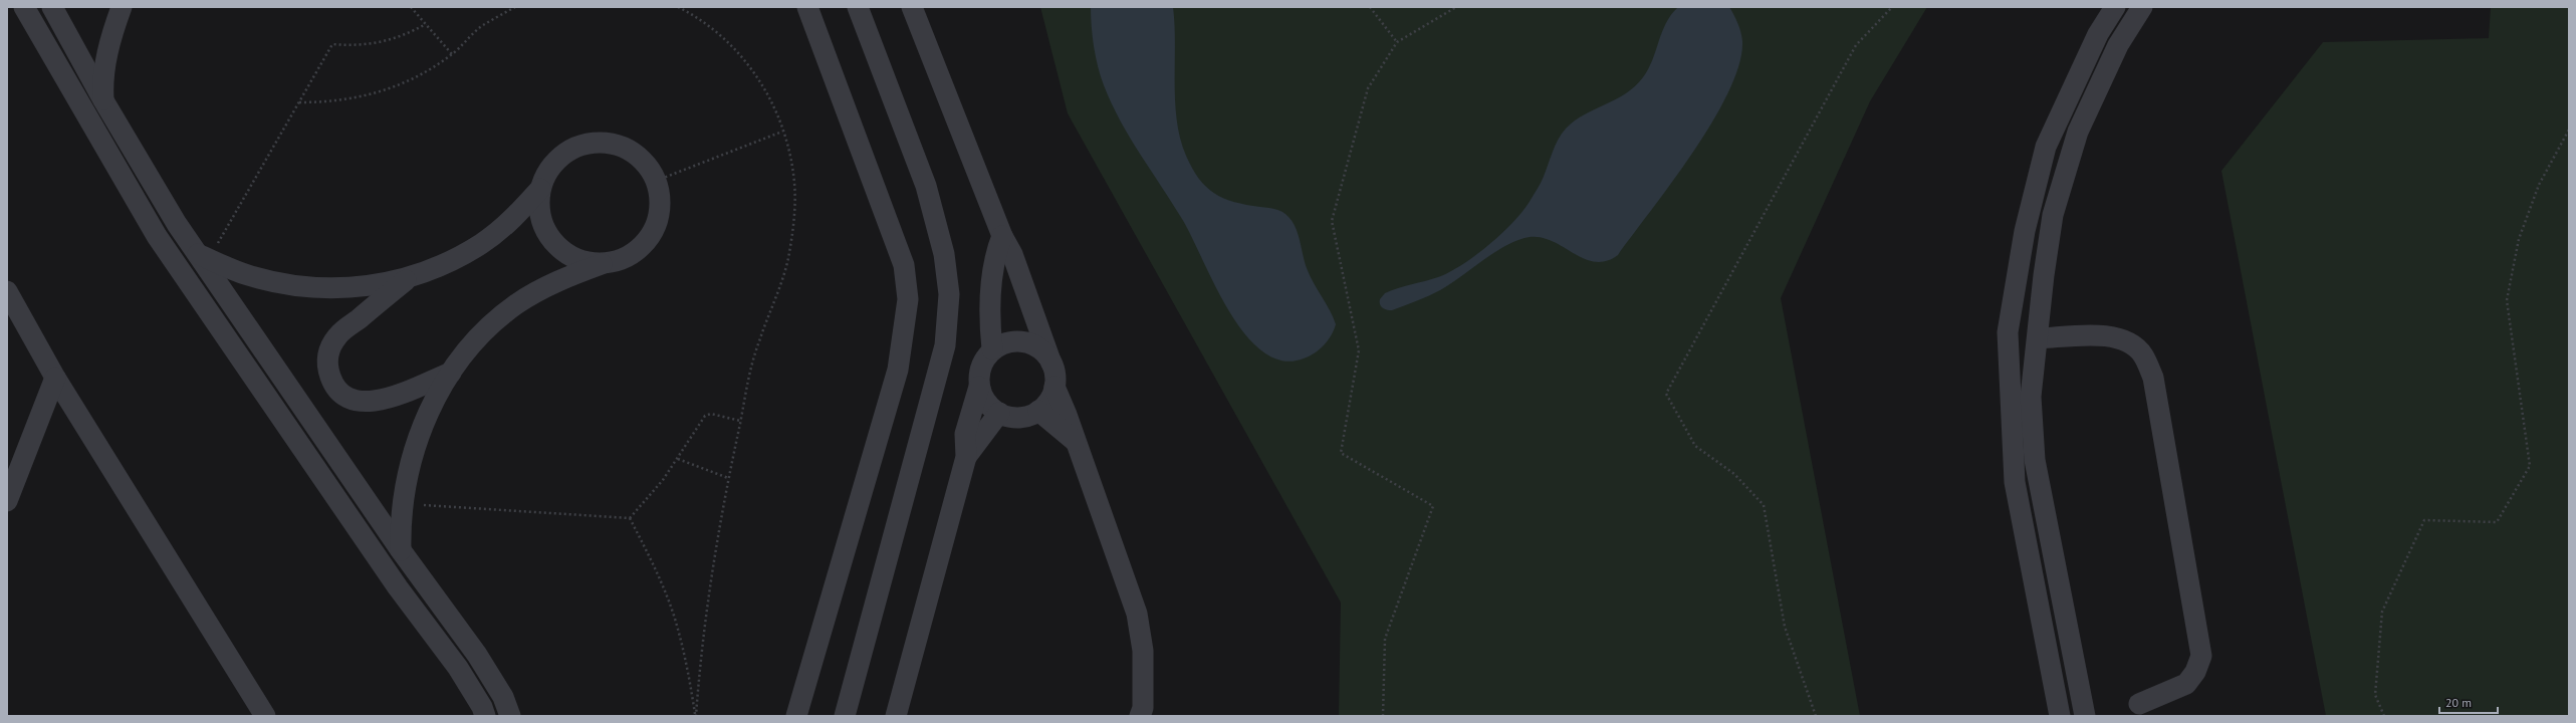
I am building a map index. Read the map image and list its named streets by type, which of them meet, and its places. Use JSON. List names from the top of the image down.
{
  "scale_bar": "20 m"
}
